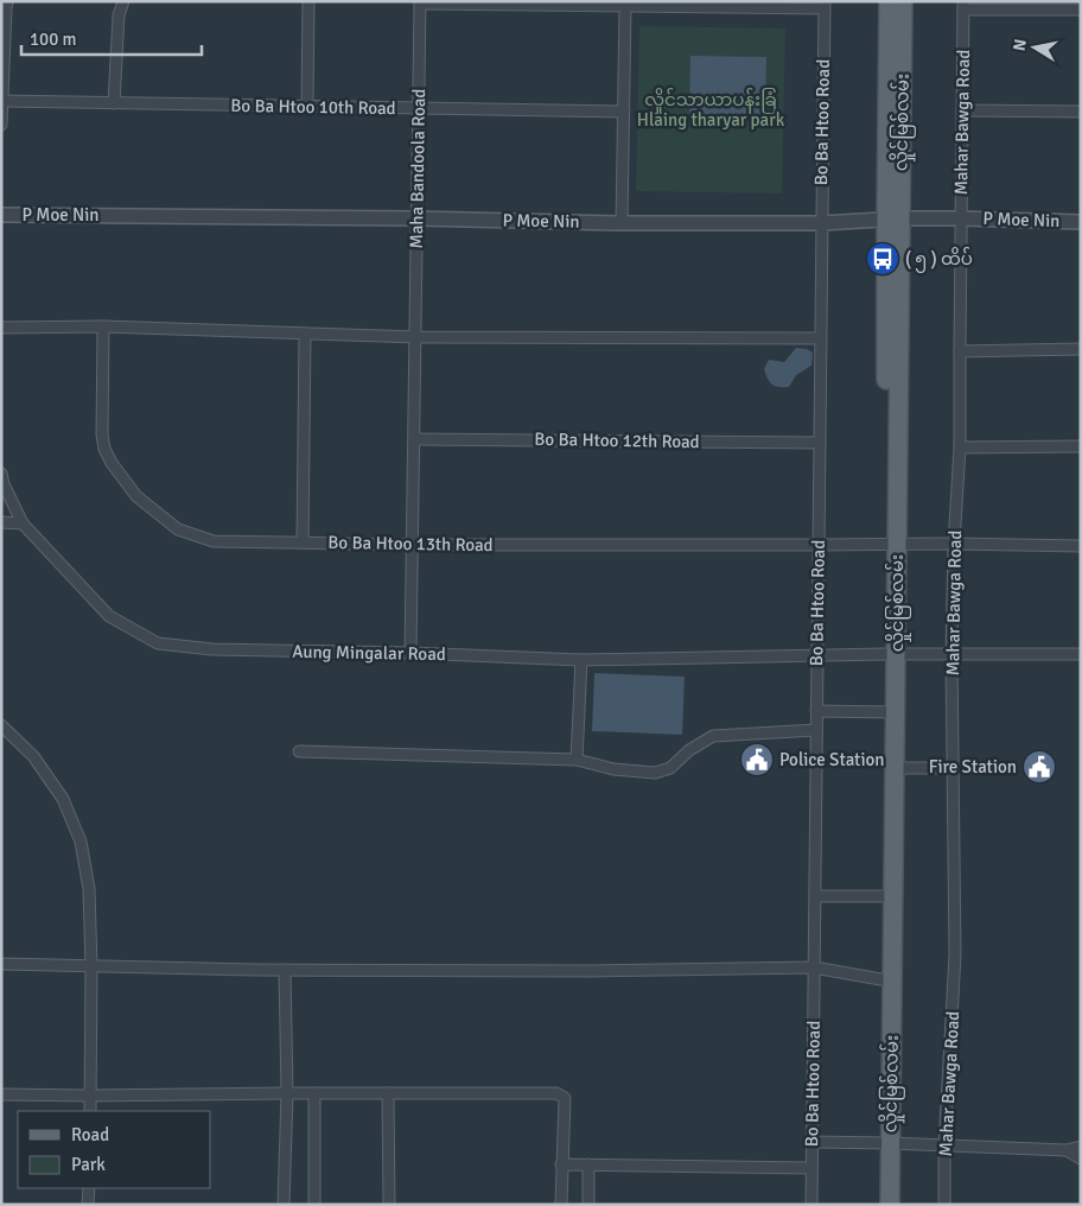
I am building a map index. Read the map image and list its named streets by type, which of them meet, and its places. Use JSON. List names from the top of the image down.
{
  "streets": {
    "main road": ["လှိုင်မြစ်လမ်း"],
    "street": [
      "Bo Ba Htoo 10th Road",
      "Bo Ba Htoo Road",
      "Mahar Bawga Road",
      "Maha Bandoola Road",
      "P Moe Nin",
      "Bo Ba Htoo 12th Road",
      "Bo Ba Htoo 13th Road",
      "Aung Mingalar Road"
    ]
  },
  "crossings": [
    ["Bo Ba Htoo 10th Road", "Maha Bandoola Road"],
    ["Bo Ba Htoo Road", "P Moe Nin"],
    ["Bo Ba Htoo Road", "Bo Ba Htoo 12th Road"],
    ["Bo Ba Htoo Road", "Bo Ba Htoo 13th Road"],
    ["Bo Ba Htoo Road", "Aung Mingalar Road"],
    ["လှိုင်မြစ်လမ်း", "P Moe Nin"],
    ["လှိုင်မြစ်လမ်း", "Bo Ba Htoo 13th Road"],
    ["လှိုင်မြစ်လမ်း", "Aung Mingalar Road"],
    ["Mahar Bawga Road", "P Moe Nin"],
    ["Mahar Bawga Road", "Bo Ba Htoo 13th Road"],
    ["Mahar Bawga Road", "Aung Mingalar Road"],
    ["Maha Bandoola Road", "P Moe Nin"],
    ["Maha Bandoola Road", "Bo Ba Htoo 12th Road"],
    ["Maha Bandoola Road", "Bo Ba Htoo 13th Road"],
    ["Maha Bandoola Road", "Aung Mingalar Road"]
  ],
  "parks": ["လှိုင်သာယာပန်းခြံ Hlaing tharyar park"],
  "places": {
    "bus stop": ["( ၅ ) ထိပ်"],
    "public building": ["Police Station", "Fire Station"]
  },
  "legend": ["Road", "Park"],
  "scale_bar": "100 m",
  "north": "left"
}
